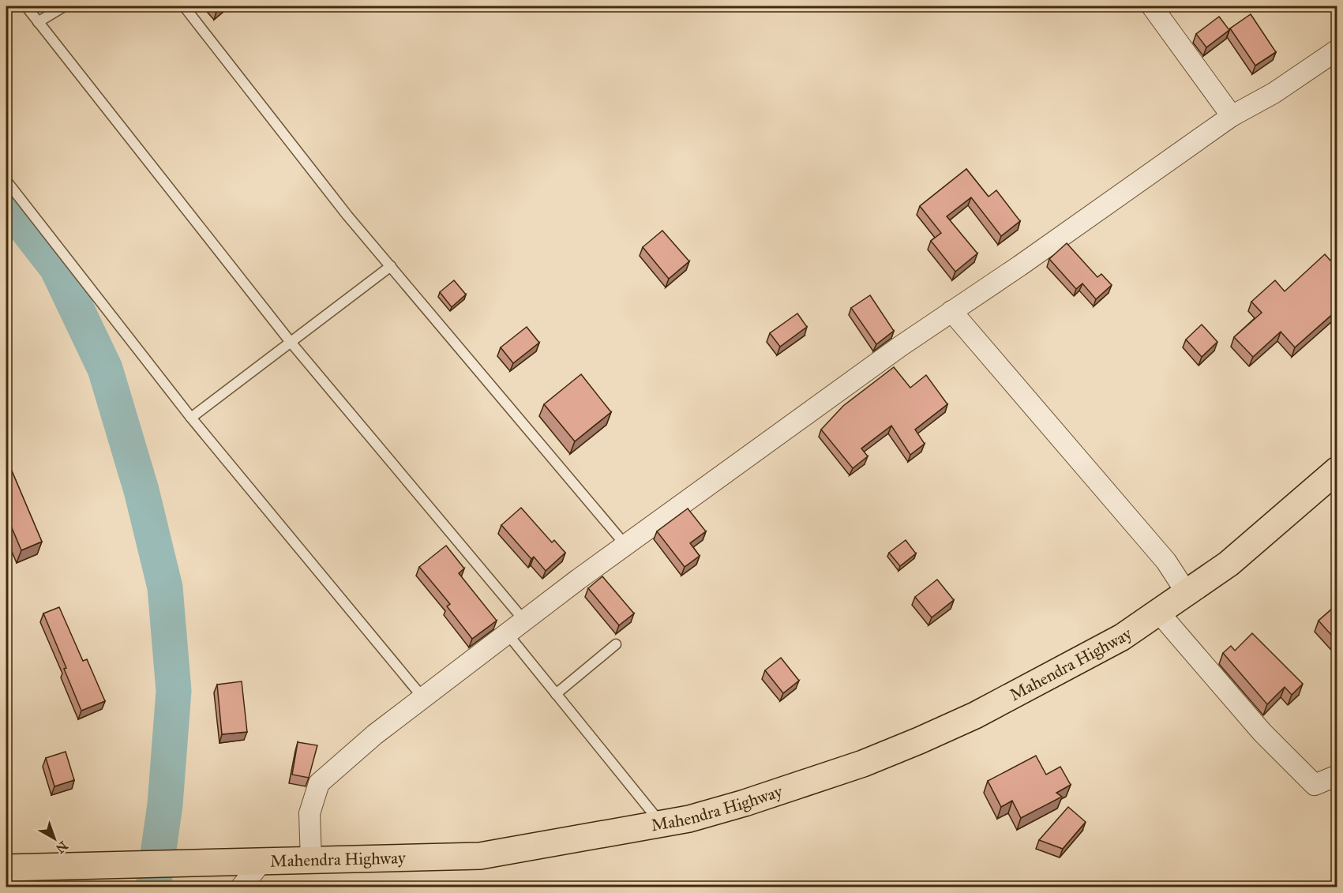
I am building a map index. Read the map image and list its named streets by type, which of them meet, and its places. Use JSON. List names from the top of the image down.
{
  "streets": {
    "highway": ["Mahendra Highway"]
  },
  "north": "bottom right"
}
